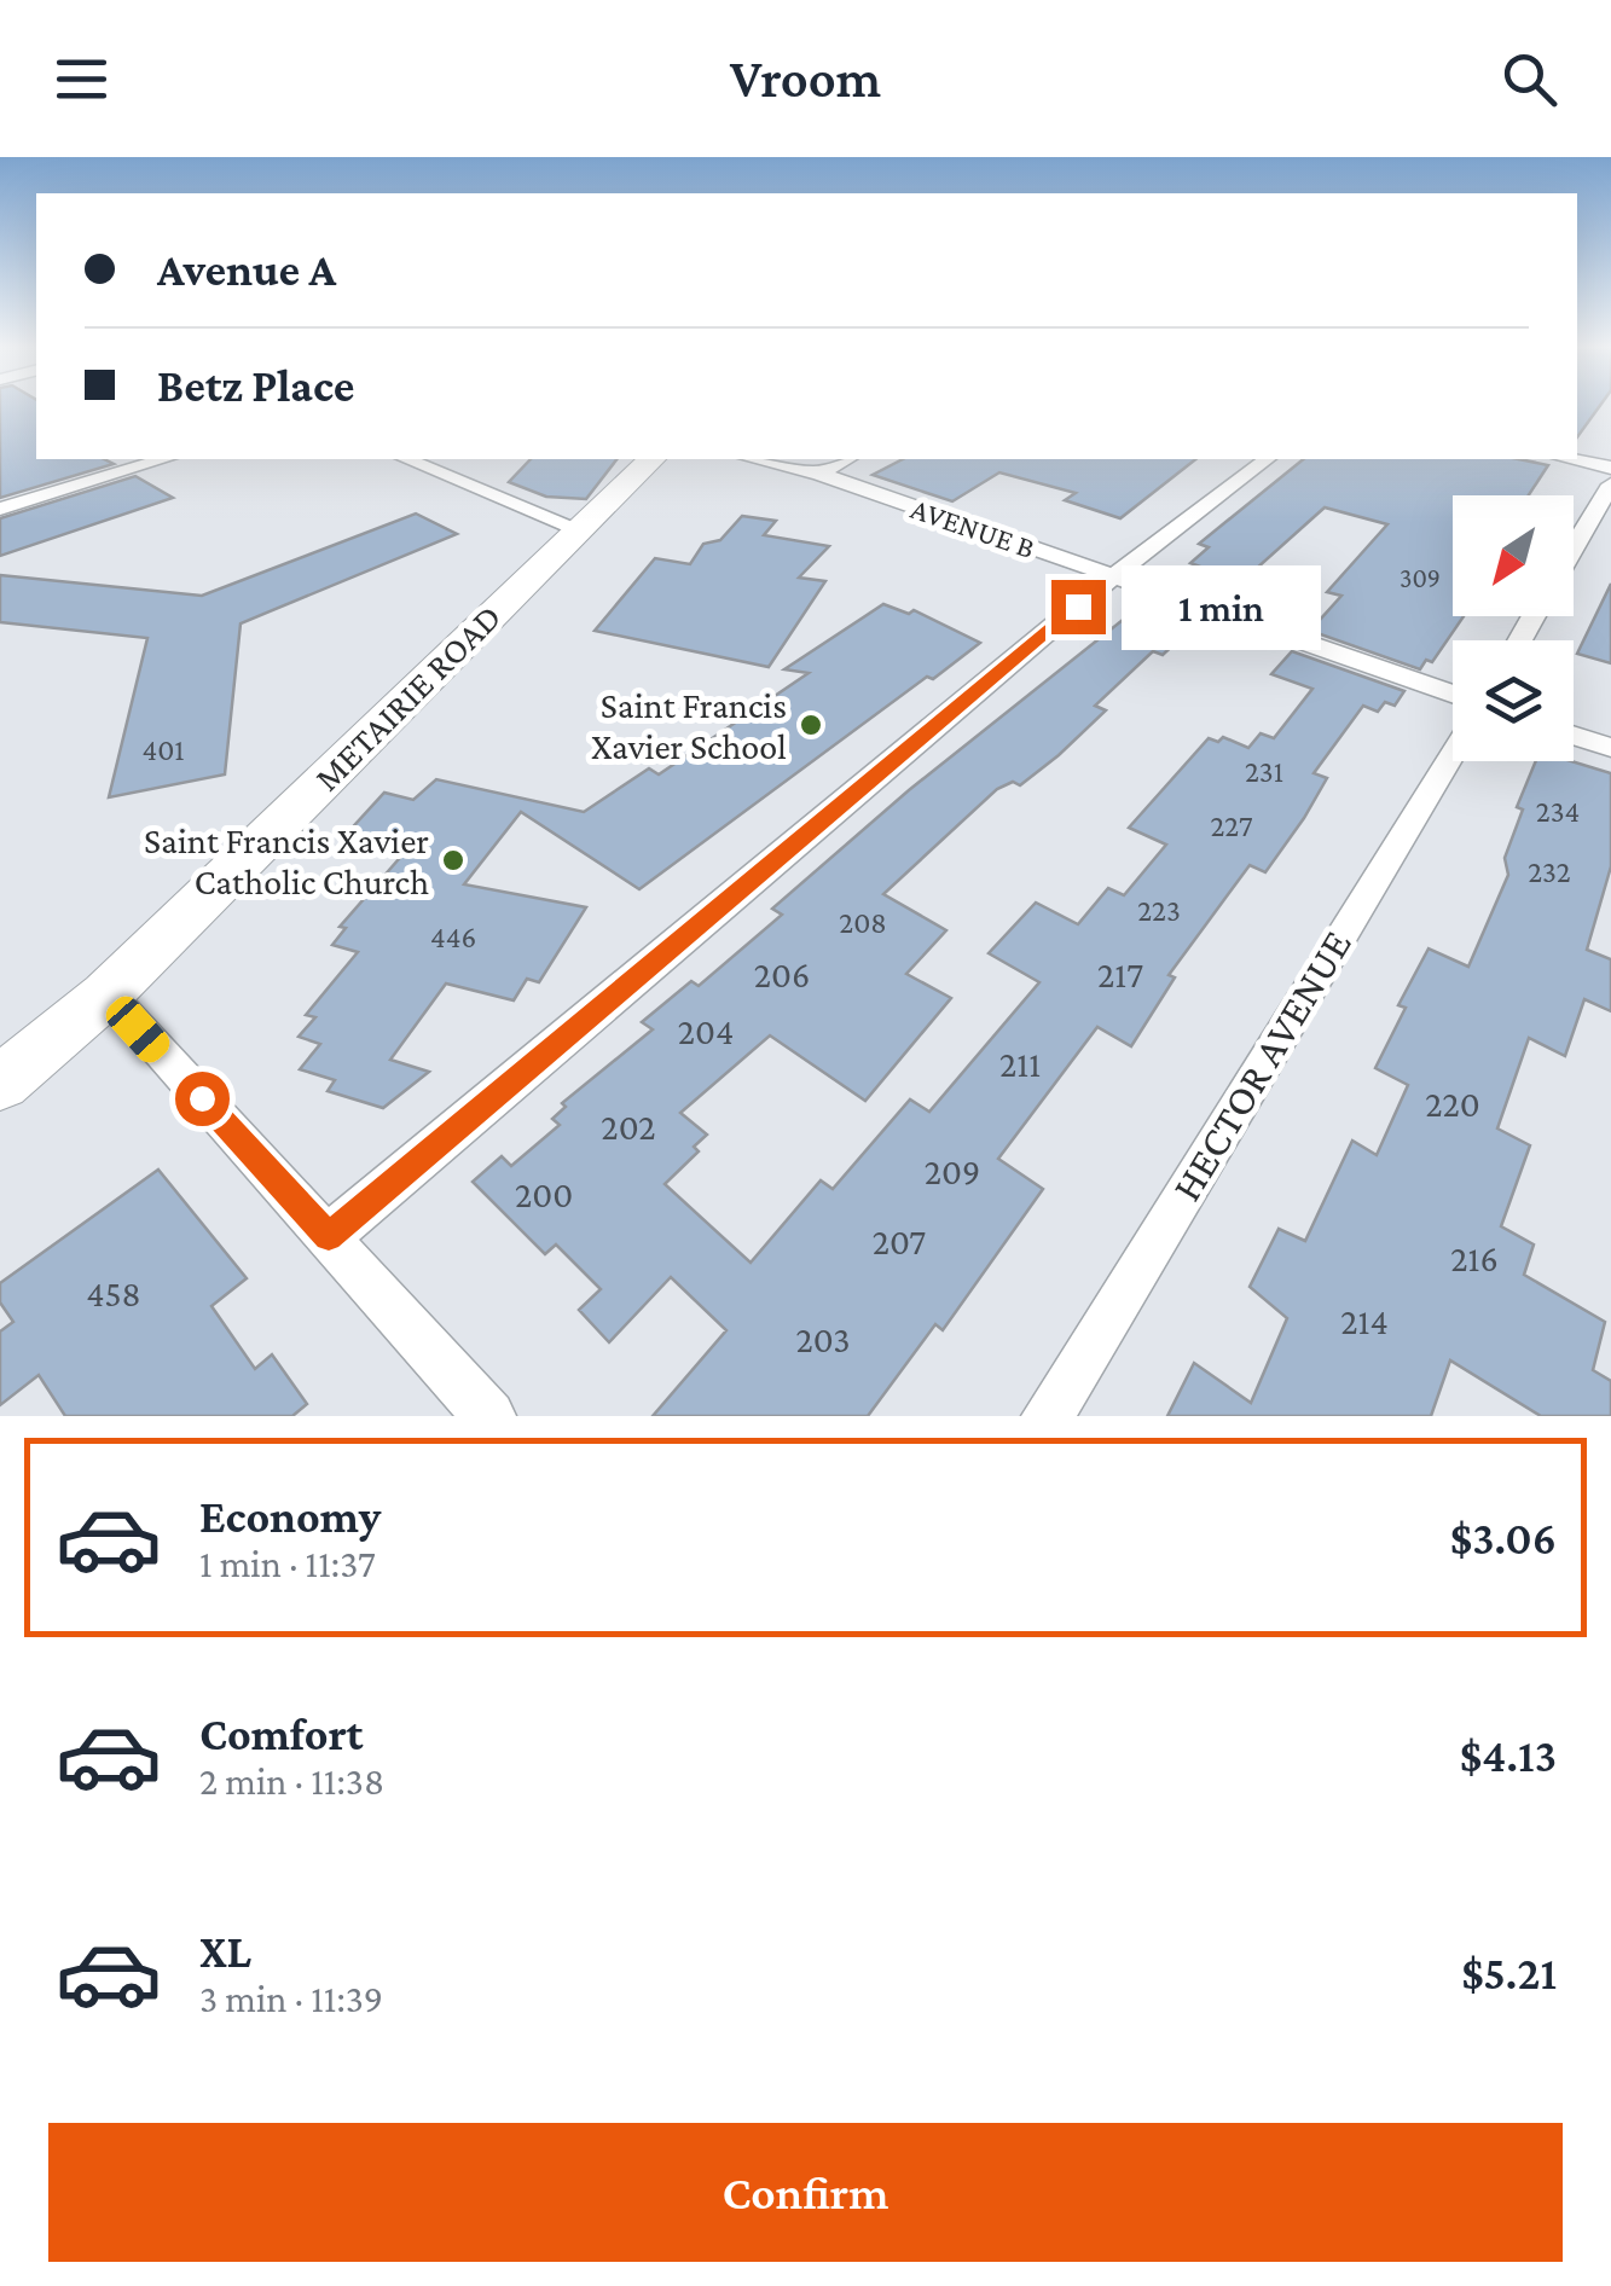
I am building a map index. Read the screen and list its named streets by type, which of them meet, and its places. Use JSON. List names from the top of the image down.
{
  "streets": {
    "main road": ["METAIRIE ROAD"],
    "street": ["AVENUE B", "HECTOR AVENUE"]
  },
  "places": ["Saint Francis Xavier School", "Saint Francis Xavier Catholic Church"],
  "house_numbers": [
    "309",
    "401",
    "231",
    "234",
    "227",
    "232",
    "223",
    "208",
    "446",
    "206",
    "217",
    "204",
    "211",
    "220",
    "202",
    "209",
    "200",
    "207",
    "216",
    "458",
    "214",
    "203"
  ],
  "north": "bottom left",
  "page": {
    "header": "Vroom",
    "banner": ["Avenue A", "Betz Place"],
    "bubble": "1 min",
    "list": [
      {
        "name": "Economy",
        "note": "1 min · 11:37",
        "value": "$3.06"
      },
      {
        "name": "Comfort",
        "note": "2 min · 11:38",
        "value": "$4.13"
      },
      {
        "name": "XL",
        "note": "3 min · 11:39",
        "value": "$5.21"
      }
    ],
    "buttons": "Confirm"
  }
}
